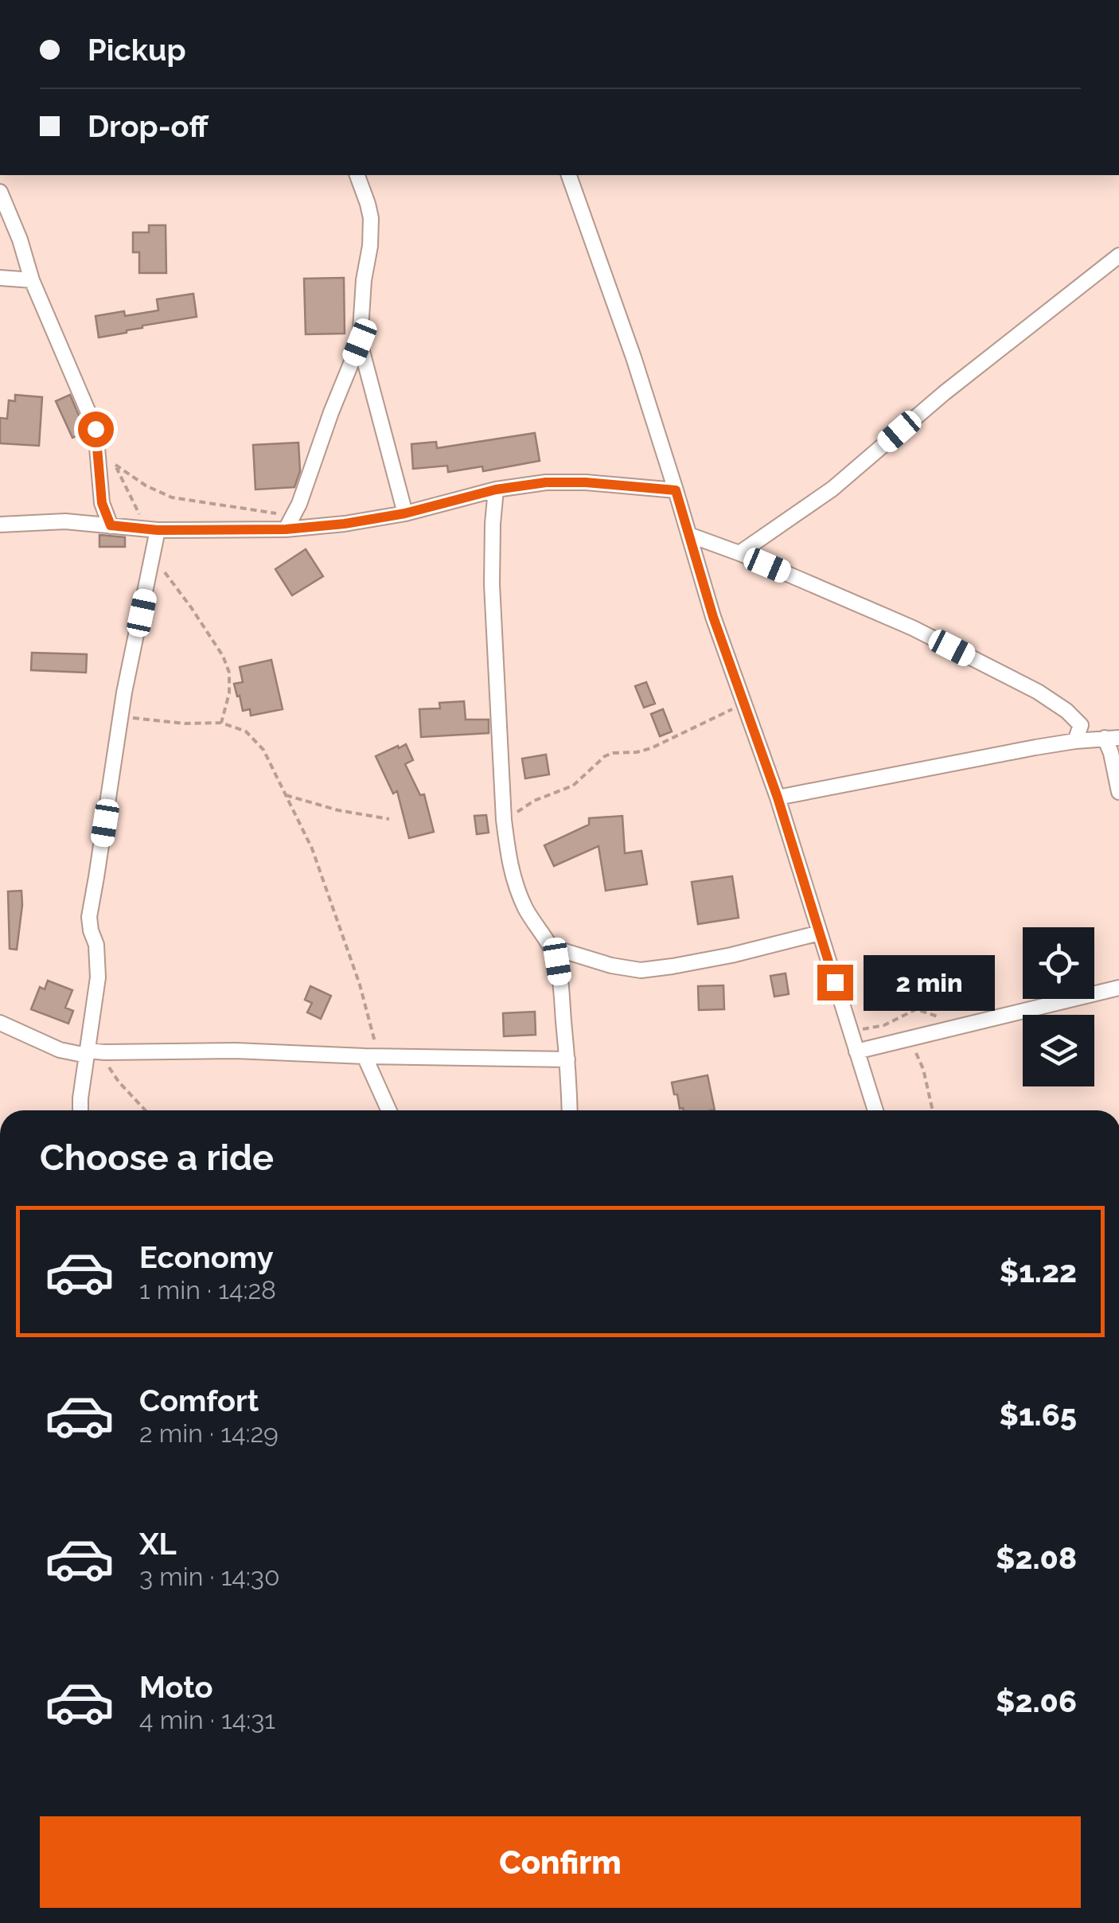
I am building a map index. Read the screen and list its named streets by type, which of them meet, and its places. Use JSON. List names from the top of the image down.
{
  "page": {
    "banner": ["Pickup", "Drop-off"],
    "bubble": "2 min",
    "heading": "Choose a ride",
    "list": [
      {
        "name": "Economy",
        "note": "1 min · 14:28",
        "value": "$1.22"
      },
      {
        "name": "Comfort",
        "note": "2 min · 14:29",
        "value": "$1.65"
      },
      {
        "name": "XL",
        "note": "3 min · 14:30",
        "value": "$2.08"
      },
      {
        "name": "Moto",
        "note": "4 min · 14:31",
        "value": "$2.06"
      }
    ],
    "buttons": "Confirm"
  }
}
